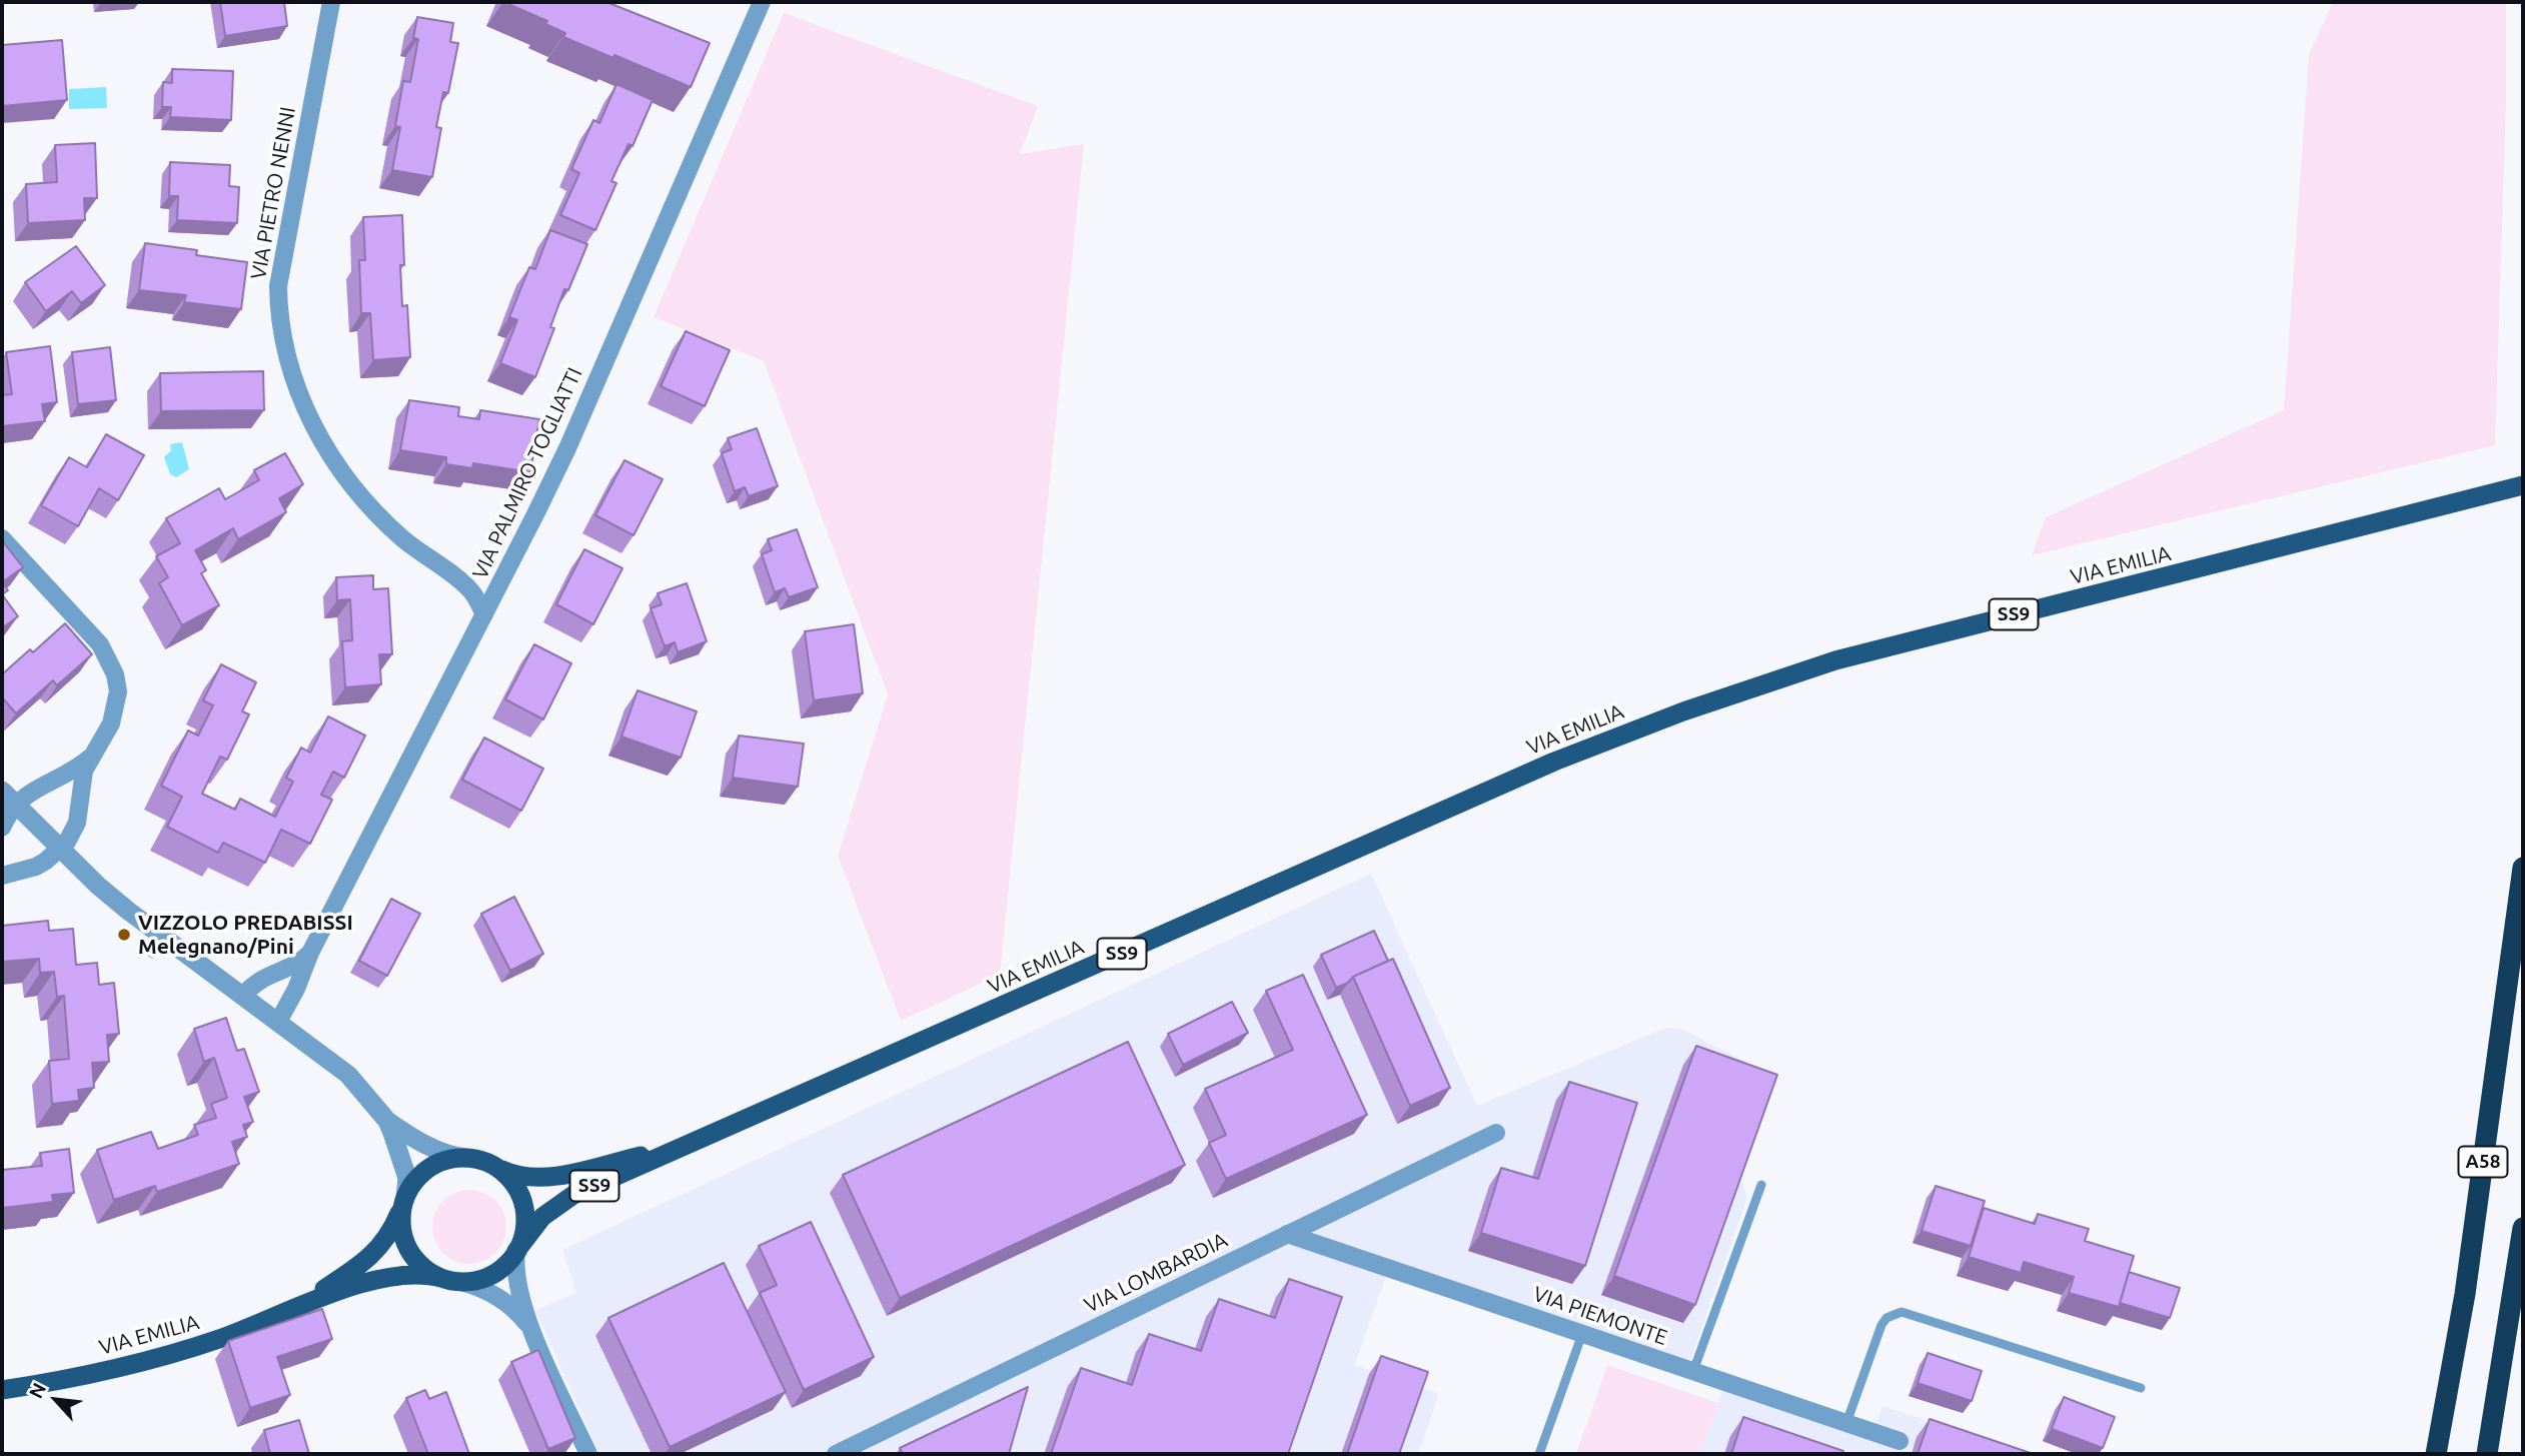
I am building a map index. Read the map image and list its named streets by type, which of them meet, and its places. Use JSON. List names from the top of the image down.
{
  "streets": {
    "highway": ["A58"],
    "main road": ["VIA EMILIA", "SS9"],
    "street": [
      "VIA PIETRO NENNI",
      "VIA PALMIRO TOGLIATTI",
      "VIA LOMBARDIA",
      "VIA PIEMONTE"
    ]
  },
  "crossings": [
    ["VIA PIETRO NENNI", "VIA PALMIRO TOGLIATTI"],
    ["VIA LOMBARDIA", "VIA PIEMONTE"]
  ],
  "places": ["VIZZOLO PREDABISSI Melegnano/Pini"],
  "north": "top left"
}
